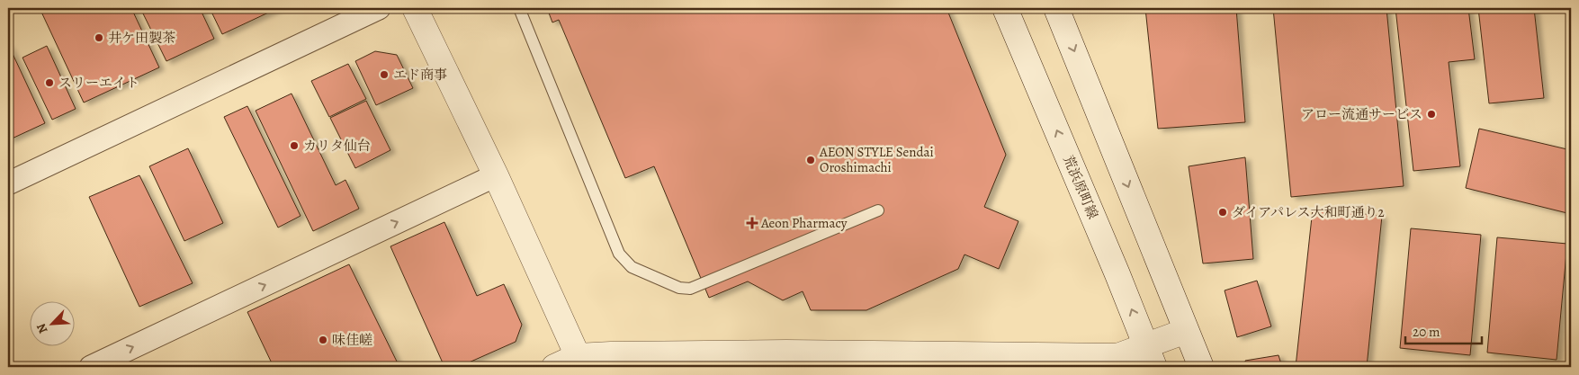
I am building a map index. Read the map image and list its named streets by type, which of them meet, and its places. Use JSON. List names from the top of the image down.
{
  "streets": {
    "street": ["荒浜原町線"]
  },
  "places": {
    "other": [
      "井ケ田製茶",
      "エド商事",
      "スリーエイト",
      "アロー流通サービス",
      "カリタ仙台",
      "AEON STYLE Sendai Oroshimachi",
      "ダイアパレス大和町通り2",
      "味佳嵯"
    ],
    "health": ["Aeon Pharmacy"]
  },
  "scale_bar": "20 m",
  "north": "bottom left"
}
